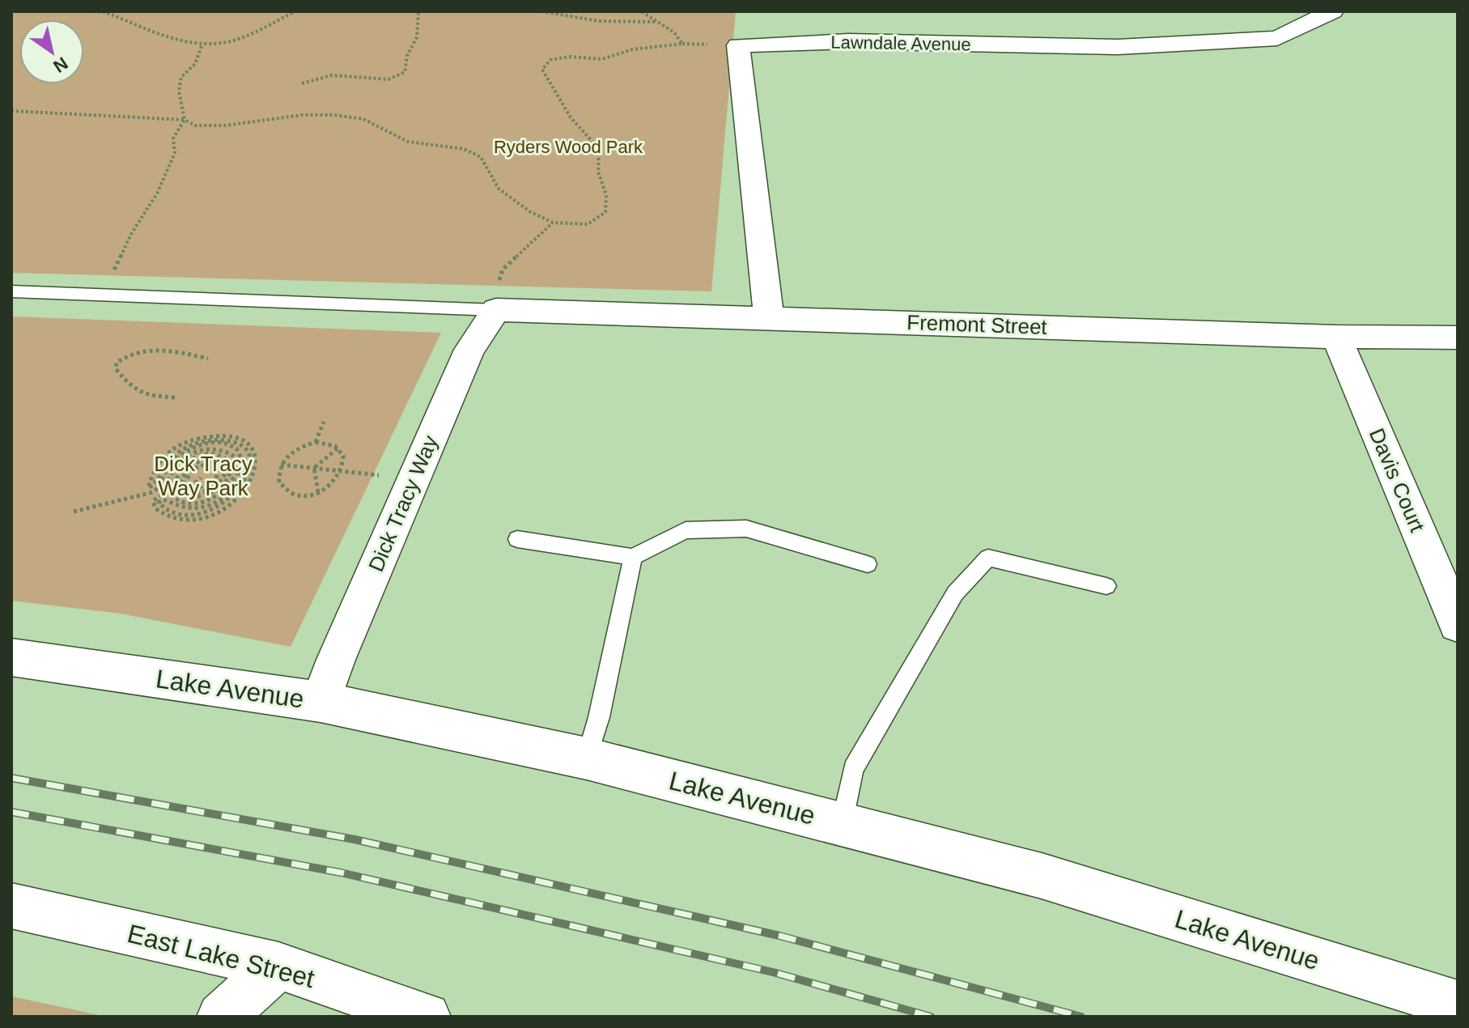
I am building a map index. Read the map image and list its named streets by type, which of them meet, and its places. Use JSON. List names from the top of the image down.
{
  "streets": {
    "street": [
      "Lawndale Avenue",
      "Fremont Street",
      "Davis Court",
      "Dick Tracy Way",
      "Lake Avenue",
      "East Lake Street"
    ]
  },
  "crossings": [
    ["Lawndale Avenue", "Fremont Street"],
    ["Fremont Street", "Davis Court"],
    ["Fremont Street", "Dick Tracy Way"],
    ["Dick Tracy Way", "Lake Avenue"]
  ],
  "parks": ["Ryders Wood Park", "Dick Tracy Way Park"],
  "north": "bottom right"
}
